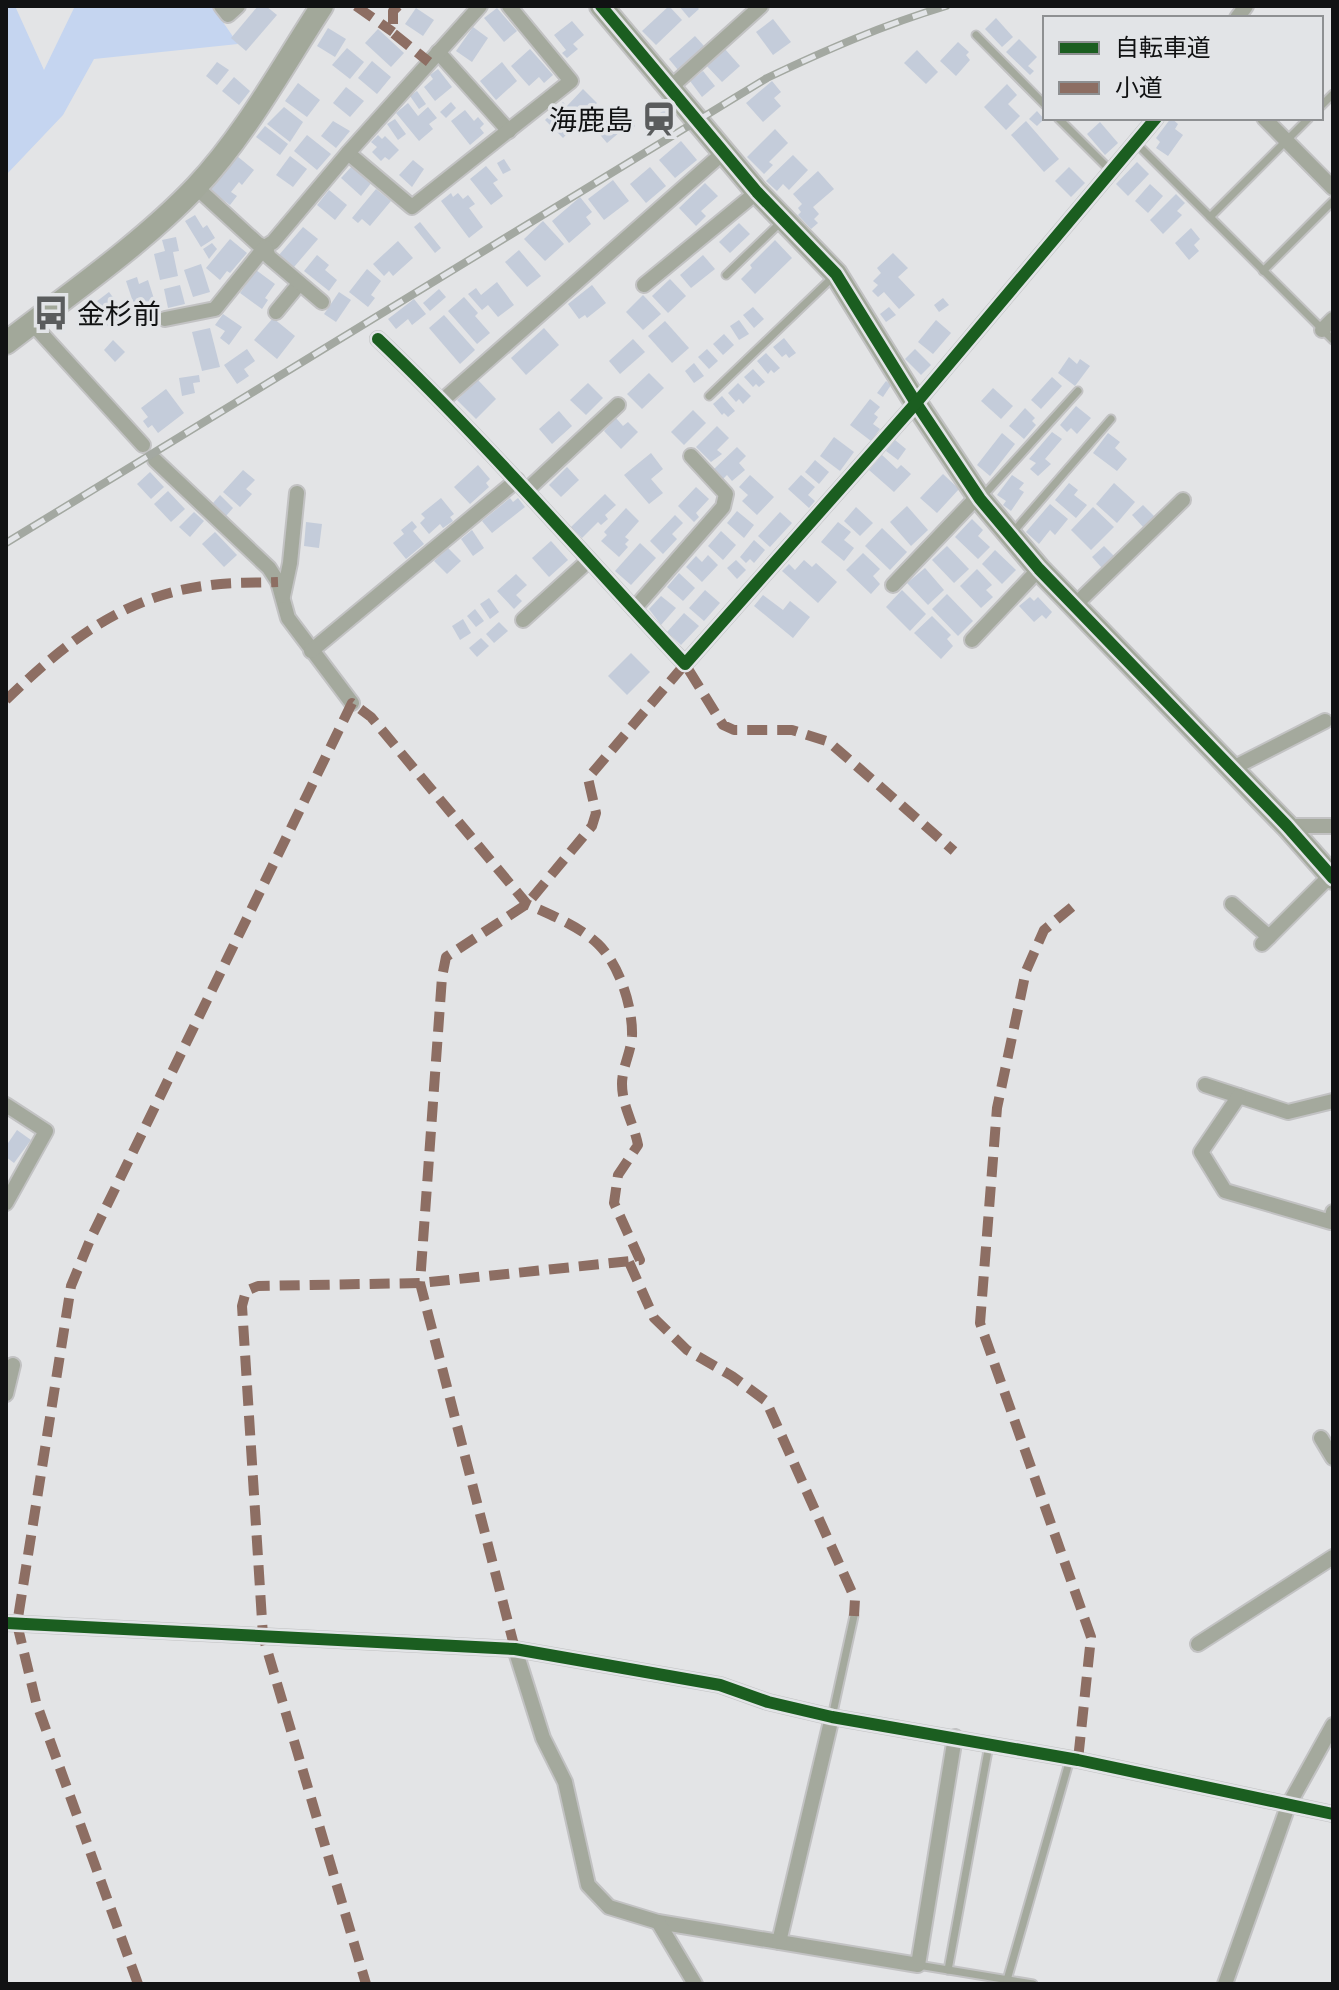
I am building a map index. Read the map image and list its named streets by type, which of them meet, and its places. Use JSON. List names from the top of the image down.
{
  "places": {
    "station": ["海鹿島"],
    "bus stop": ["金杉前"]
  },
  "legend": ["自転車道", "小道"]
}
